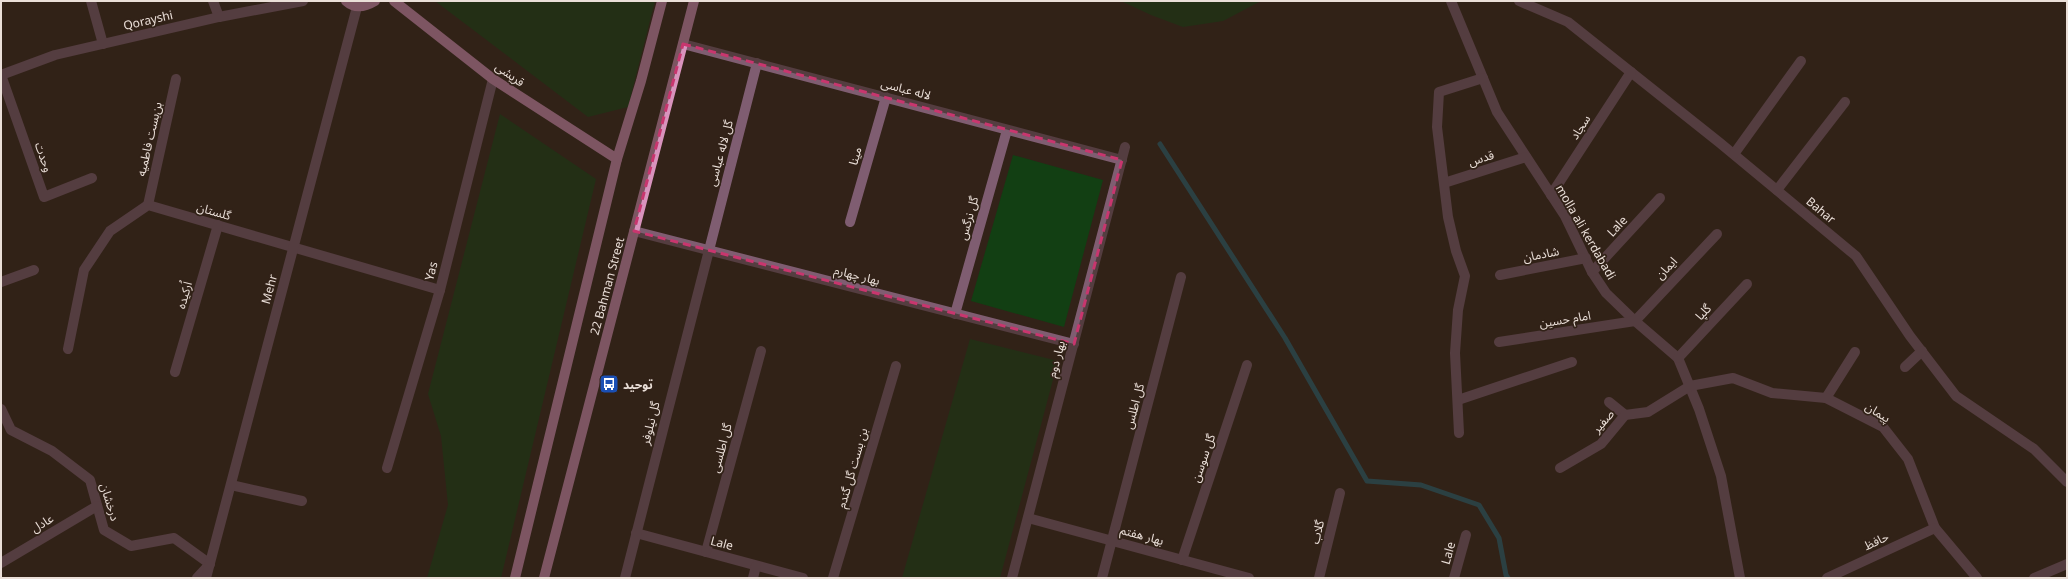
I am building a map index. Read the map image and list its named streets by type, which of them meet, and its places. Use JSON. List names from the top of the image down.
{
  "streets": {
    "main road": ["قریشی", "22 Bahman Street"],
    "street": [
      "Qorayshi",
      "لاله عباسی",
      "سجاد",
      "بن‌بست فاطمیه",
      "گل لاله عباسی",
      "مینا",
      "وحدت",
      "قدس",
      "Bahar",
      "گلستان",
      "گل نرگس",
      "Lale",
      "molla ali kerdabadi",
      "شادمان",
      "ایمان",
      "Yas",
      "بهار چهارم",
      "Mehr",
      "اُرکیده",
      "گلپا",
      "امام حسین",
      "بهار دوم",
      "گل اطلس",
      "پیمان",
      "صفیر",
      "گل نیلوفر",
      "گل اطلسی",
      "گل سوسن",
      "بن بست گل گندم",
      "درخشان",
      "عادل",
      "گلاب",
      "بهار هفتم",
      "حافظ"
    ]
  },
  "crossings": [
    ["Qorayshi", "وحدت"],
    ["قریشی", "Yas"],
    ["قریشی", "22 Bahman Street"],
    ["لاله عباسی", "گل لاله عباسی"],
    ["لاله عباسی", "مینا"],
    ["لاله عباسی", "گل نرگس"],
    ["لاله عباسی", "22 Bahman Street"],
    ["لاله عباسی", "بهار دوم"],
    ["سجاد", "Bahar"],
    ["سجاد", "molla ali kerdabadi"],
    ["بن‌بست فاطمیه", "گلستان"],
    ["گل لاله عباسی", "بهار چهارم"],
    ["گل لاله عباسی", "گل نیلوفر"],
    ["قدس", "molla ali kerdabadi"],
    ["گلستان", "Yas"],
    ["گلستان", "Mehr"],
    ["گلستان", "اُرکیده"],
    ["گل نرگس", "بهار چهارم"],
    ["Lale", "molla ali kerdabadi"],
    ["Lale", "گل نیلوفر"],
    ["Lale", "گل اطلسی"],
    ["molla ali kerdabadi", "شادمان"],
    ["molla ali kerdabadi", "ایمان"],
    ["molla ali kerdabadi", "گلپا"],
    ["molla ali kerdabadi", "امام حسین"],
    ["molla ali kerdabadi", "پیمان"],
    ["molla ali kerdabadi", "صفیر"],
    ["ایمان", "امام حسین"],
    ["بهار چهارم", "22 Bahman Street"],
    ["بهار چهارم", "بهار دوم"],
    ["بهار چهارم", "گل نیلوفر"],
    ["Mehr", "درخشان"],
    ["بهار دوم", "بهار هفتم"],
    ["گل اطلس", "بهار هفتم"],
    ["پیمان", "صفیر"],
    ["پیمان", "حافظ"],
    ["گل سوسن", "بهار هفتم"],
    ["درخشان", "عادل"]
  ],
  "places": {
    "bus stop": ["توحید"]
  }
}
